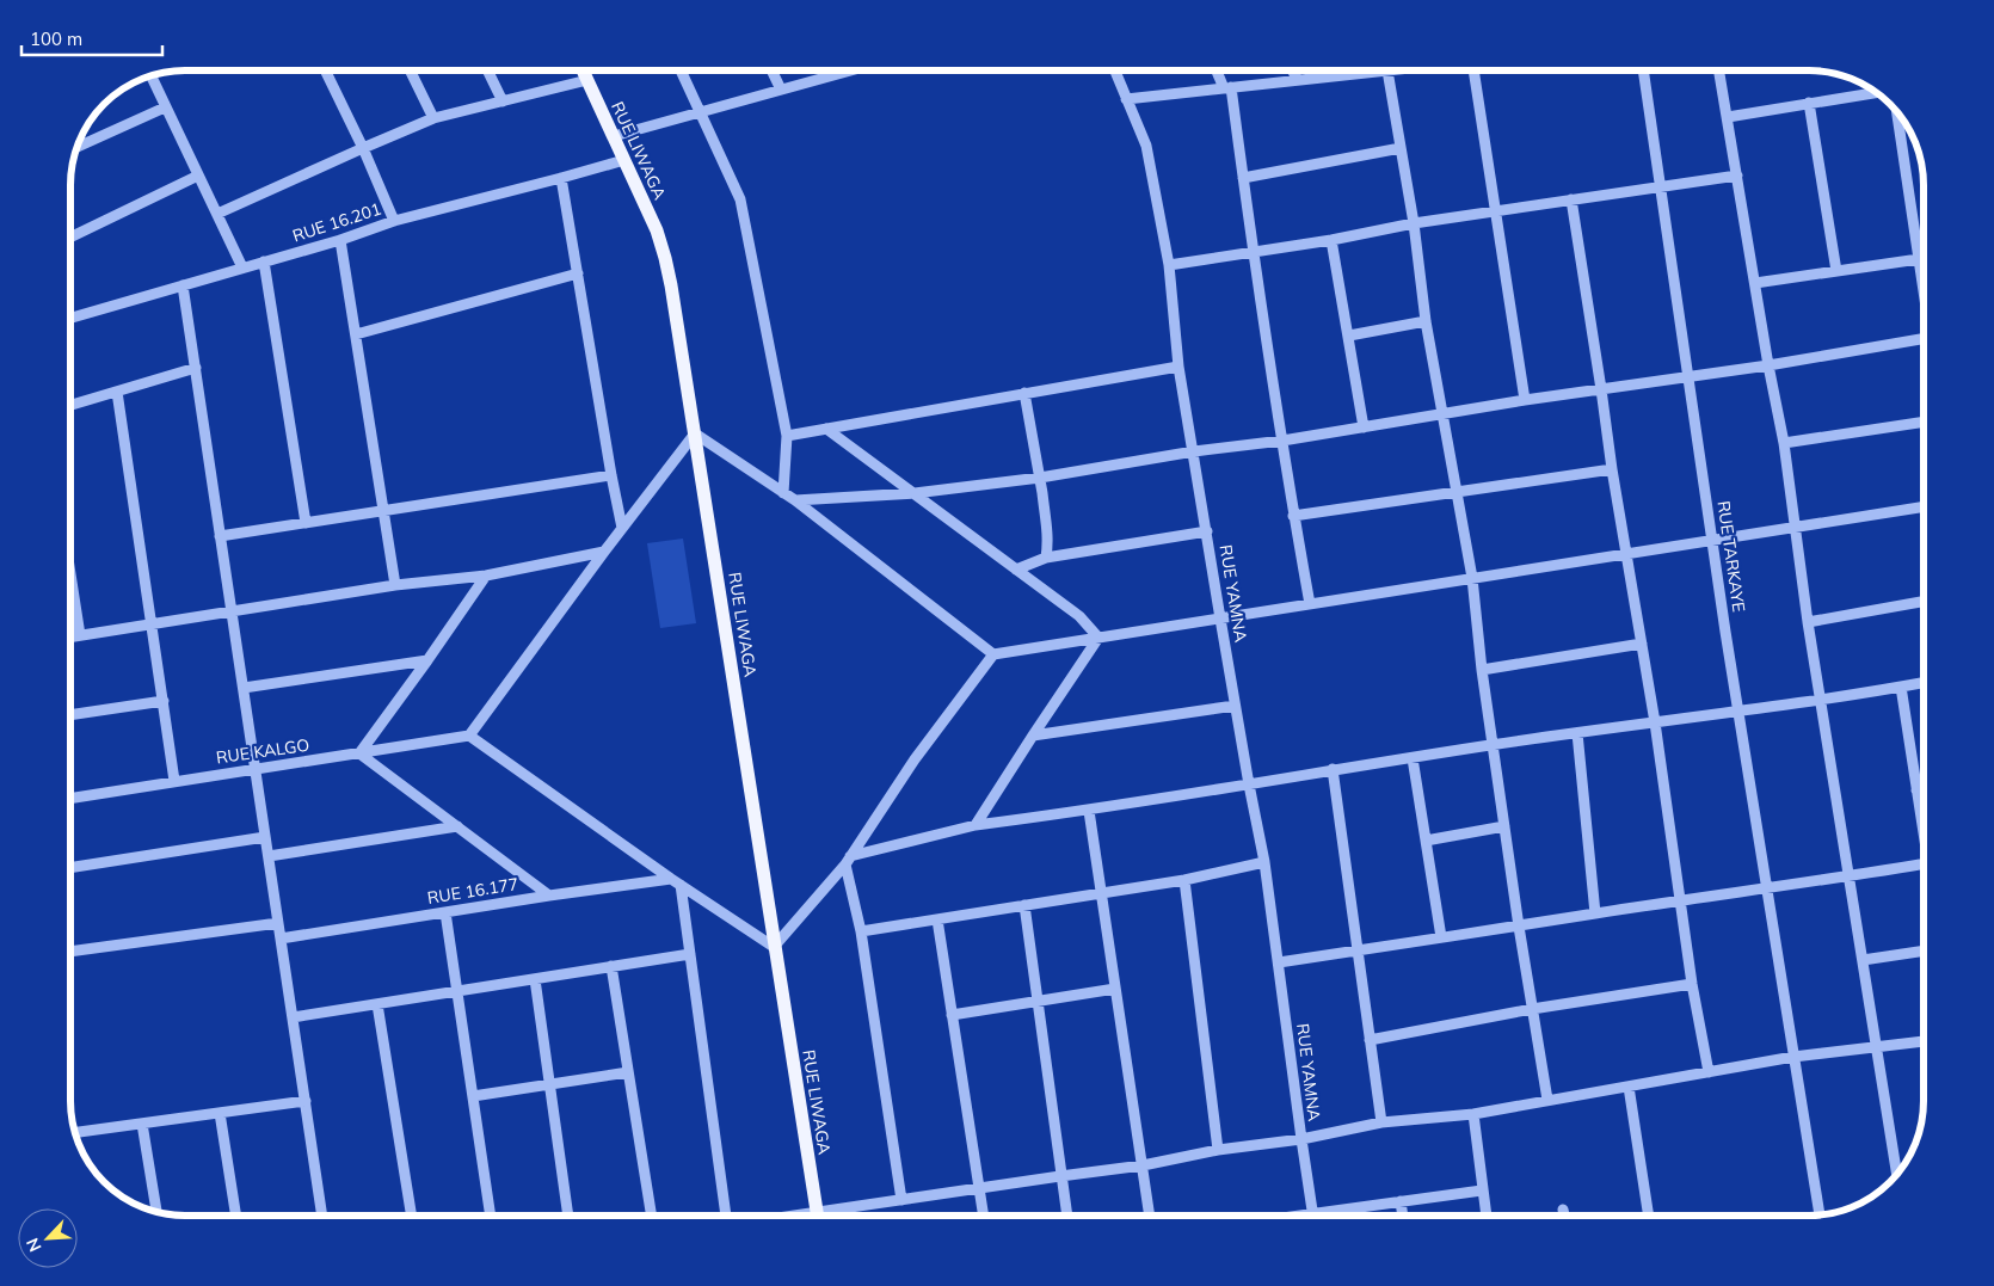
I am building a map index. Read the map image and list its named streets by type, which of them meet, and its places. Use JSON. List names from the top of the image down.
{
  "streets": {
    "main road": ["RUE LIWAGA"],
    "street": [
      "RUE 16.201",
      "RUE TARKAYE",
      "RUE YAMNA",
      "RUE KALGO",
      "RUE 16.177"
    ]
  },
  "crossings": [
    ["RUE LIWAGA", "RUE 16.201"]
  ],
  "scale_bar": "100 m",
  "north": "bottom left"
}
